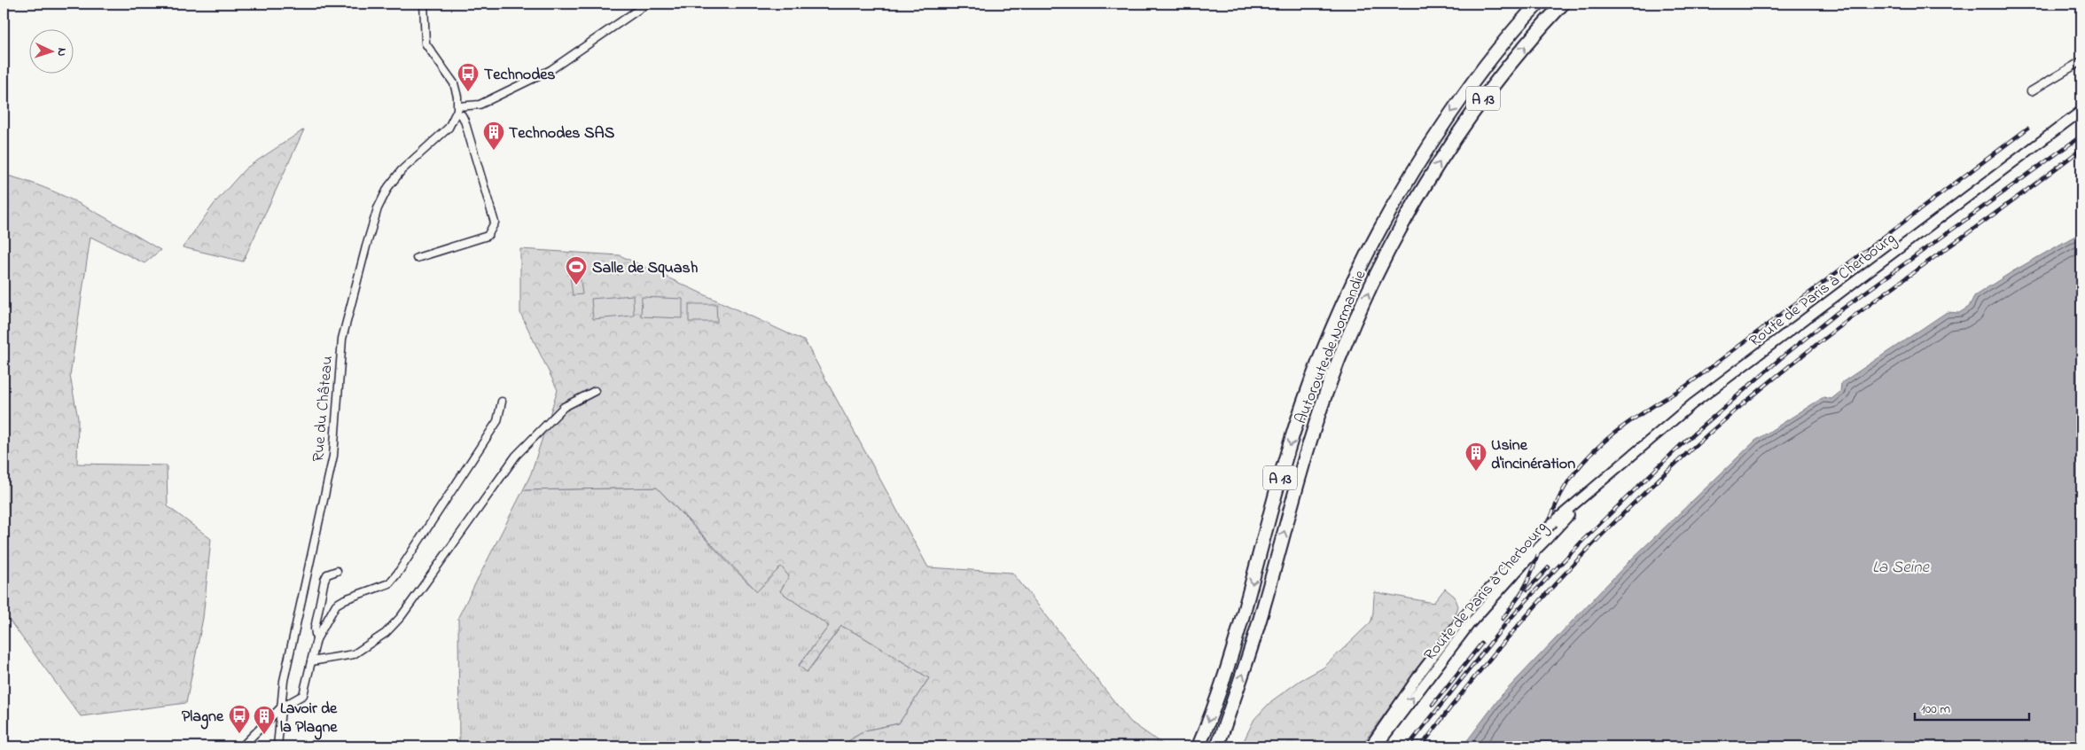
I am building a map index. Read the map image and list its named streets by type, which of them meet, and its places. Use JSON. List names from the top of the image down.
{
  "streets": {
    "highway": ["A 13", "Autoroute de Normandie"],
    "main road": ["Route de Paris à Cherbourg"],
    "street": ["Rue du Château"]
  },
  "water": ["La Seine"],
  "places": {
    "bus stop": ["Technodes", "Plagne"],
    "building": ["Technodes SAS", "Usine d'incinération", "Lavoir de la Plagne"],
    "sports": ["Salle de Squash"]
  },
  "scale_bar": "100 m",
  "north": "right"
}
